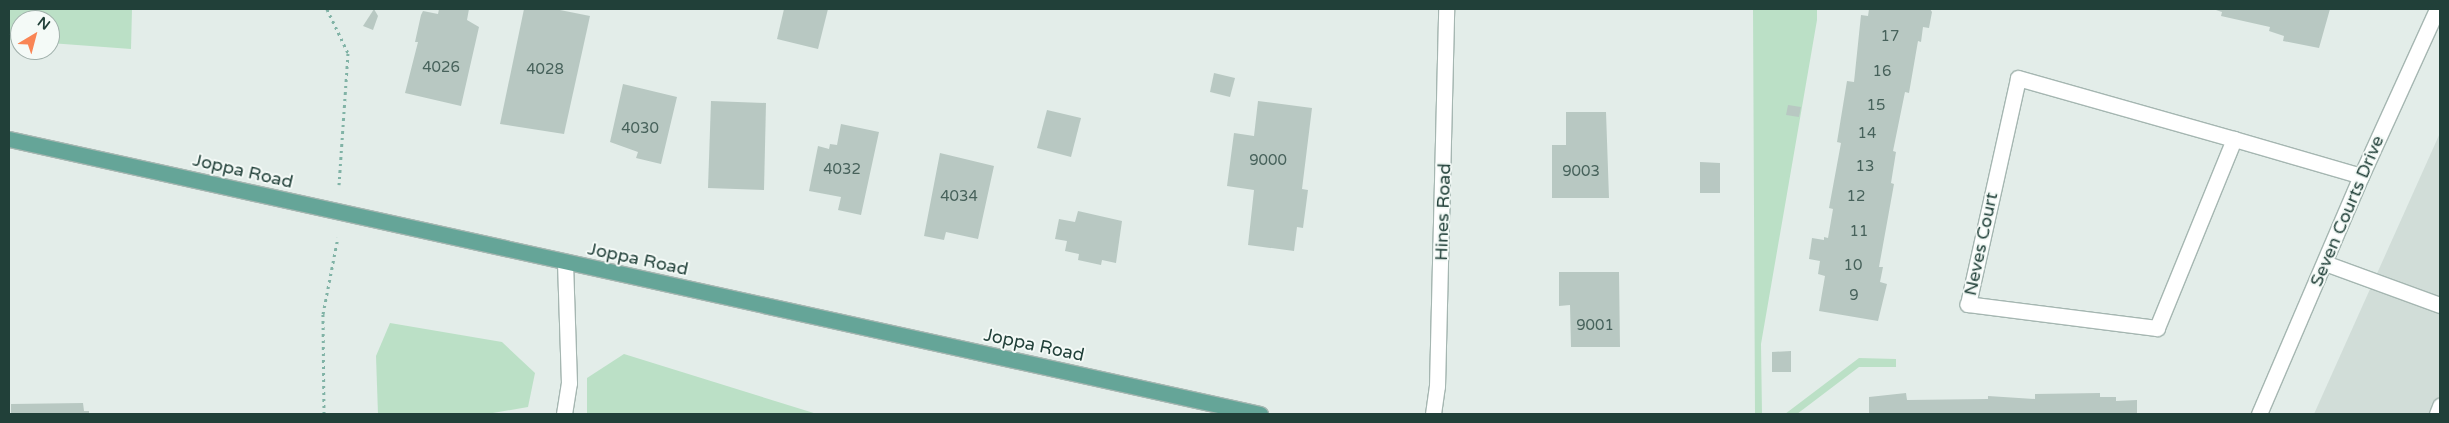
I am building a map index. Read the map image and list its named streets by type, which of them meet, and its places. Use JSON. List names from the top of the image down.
{
  "streets": {
    "main road": ["Joppa Road"],
    "street": ["Seven Courts Drive", "Hines Road", "Neves Court"]
  },
  "crossings": [
    ["Seven Courts Drive", "Neves Court"]
  ],
  "house_numbers": [
    "17",
    "4026",
    "4028",
    "16",
    "15",
    "4030",
    "14",
    "9000",
    "13",
    "4032",
    "9003",
    "4034",
    "12",
    "11",
    "10",
    "9",
    "9001"
  ],
  "north": "top right"
}
